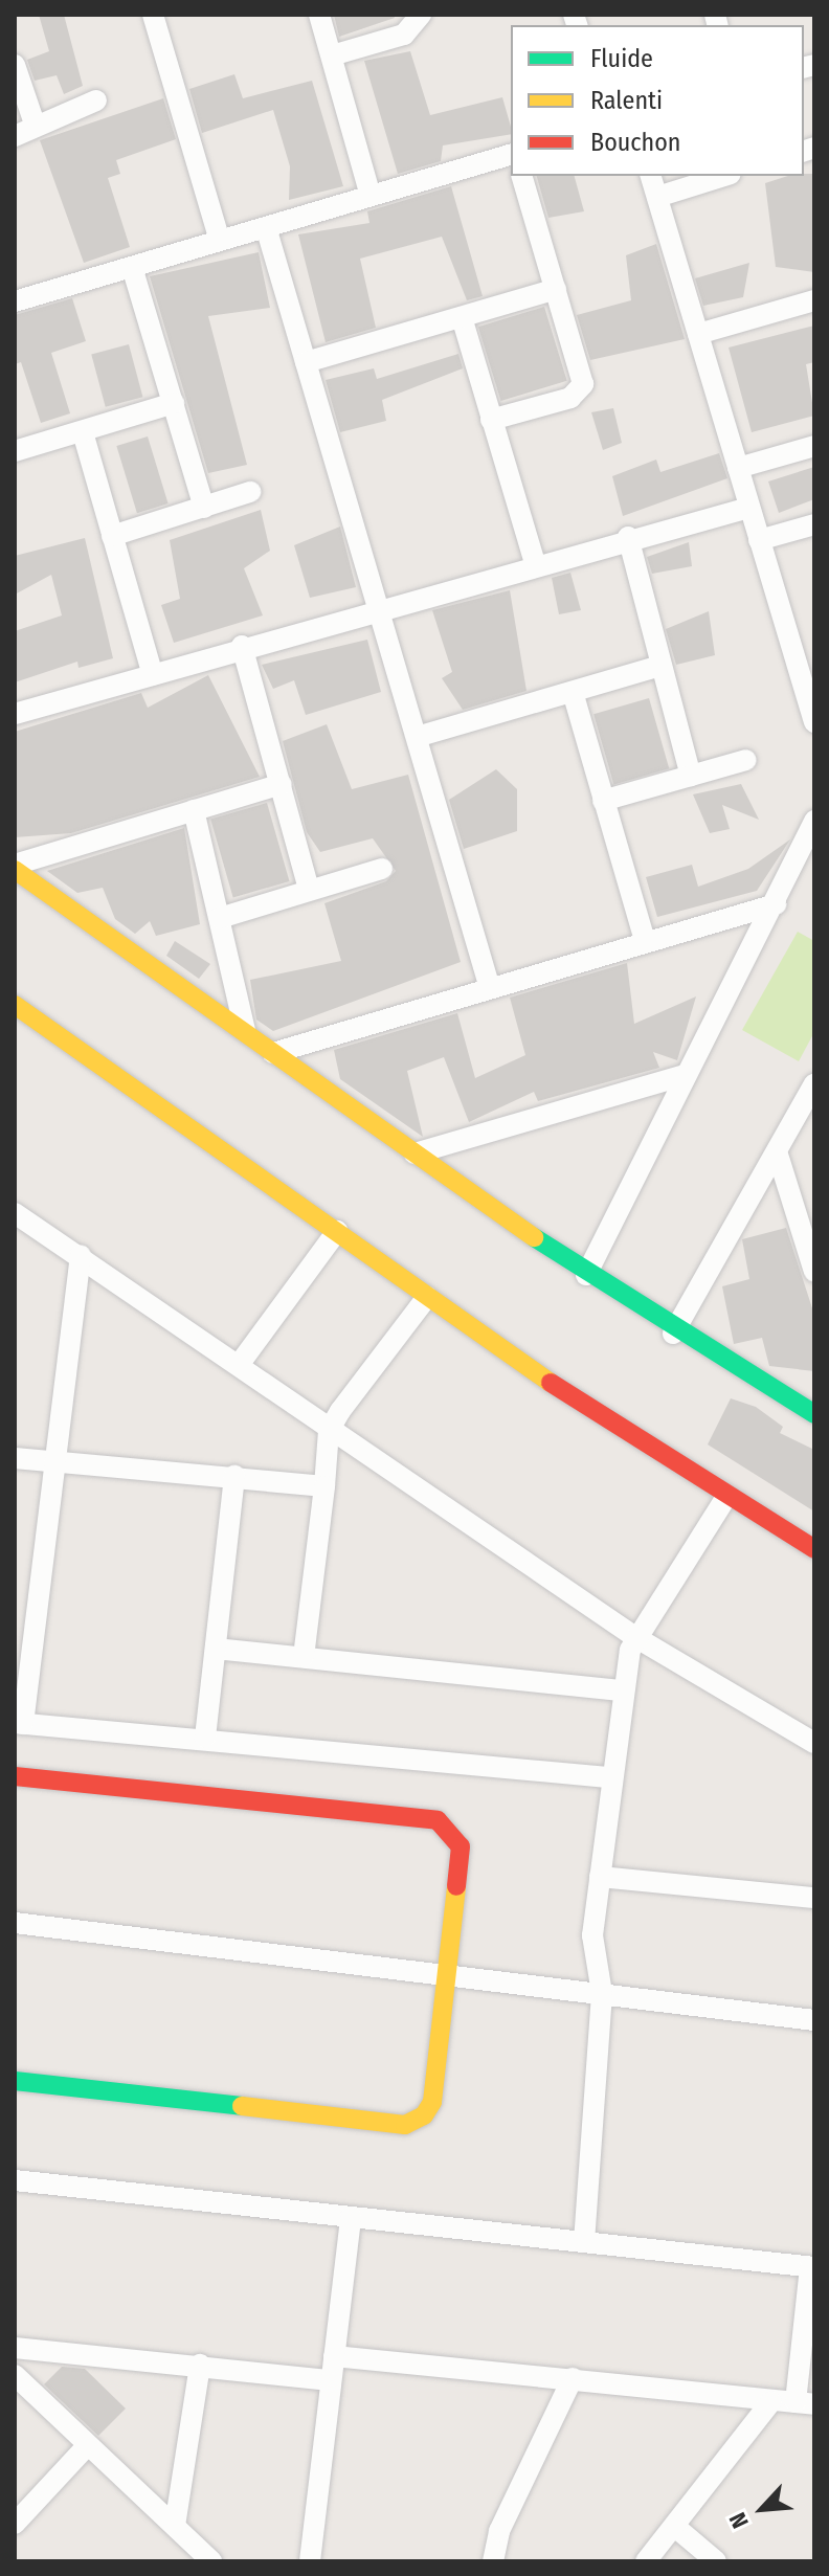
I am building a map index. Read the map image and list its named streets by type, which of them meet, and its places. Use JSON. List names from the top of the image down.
{
  "legend": ["Fluide", "Ralenti", "Bouchon"],
  "north": "bottom left"
}
